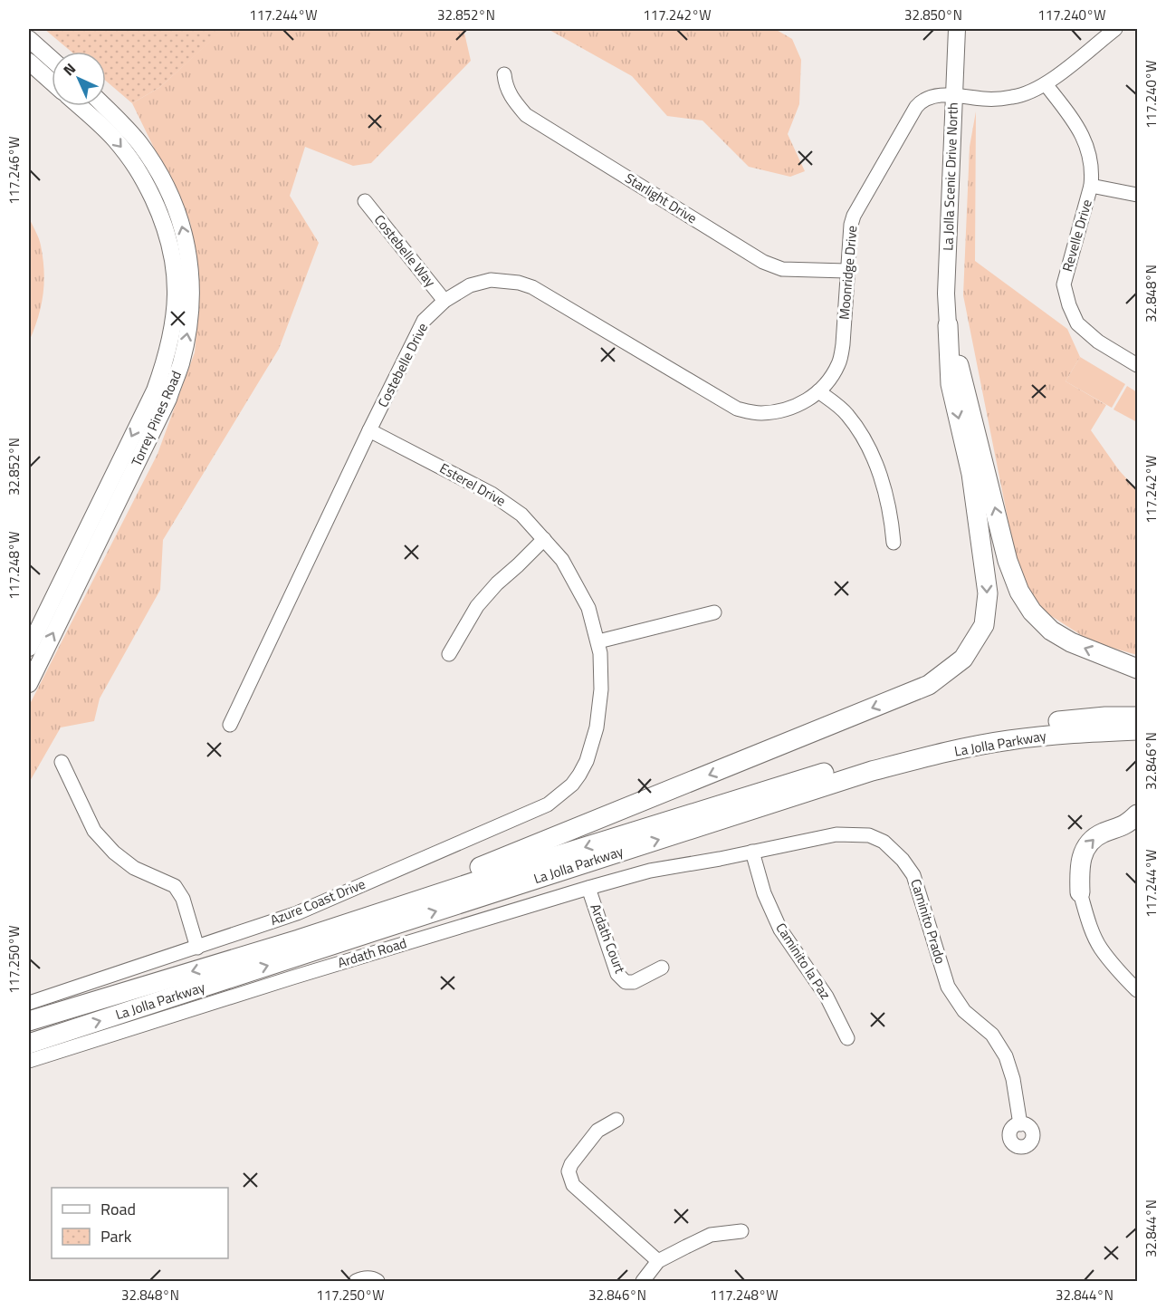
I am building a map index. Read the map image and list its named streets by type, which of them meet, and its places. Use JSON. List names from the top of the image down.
{
  "streets": {
    "highway": ["La Jolla Parkway"],
    "main road": ["La Jolla Scenic Drive North", "Torrey Pines Road"],
    "street": [
      "Starlight Drive",
      "Revelle Drive",
      "Costebelle Way",
      "Moonridge Drive",
      "Costebelle Drive",
      "Esterel Drive",
      "Azure Coast Drive",
      "Caminito Prado",
      "Ardath Court",
      "Ardath Road",
      "Caminito la Paz"
    ]
  },
  "crossings": [
    ["La Jolla Scenic Drive North", "Moonridge Drive"],
    ["Starlight Drive", "Moonridge Drive"],
    ["Revelle Drive", "Moonridge Drive"],
    ["Costebelle Way", "Costebelle Drive"],
    ["Moonridge Drive", "Costebelle Drive"],
    ["Costebelle Drive", "Esterel Drive"],
    ["Esterel Drive", "Azure Coast Drive"],
    ["Caminito Prado", "Ardath Road"],
    ["Caminito Prado", "Caminito la Paz"],
    ["Ardath Court", "Ardath Road"]
  ],
  "legend": ["Road", "Park"],
  "north": "top left",
  "coordinates": [
    "117.244°W",
    "32.852°N",
    "117.242°W",
    "32.850°N",
    "117.240°W",
    "117.246°W",
    "32.848°N",
    "117.248°W",
    "32.846°N",
    "117.250°W",
    "32.844°N"
  ]
}
